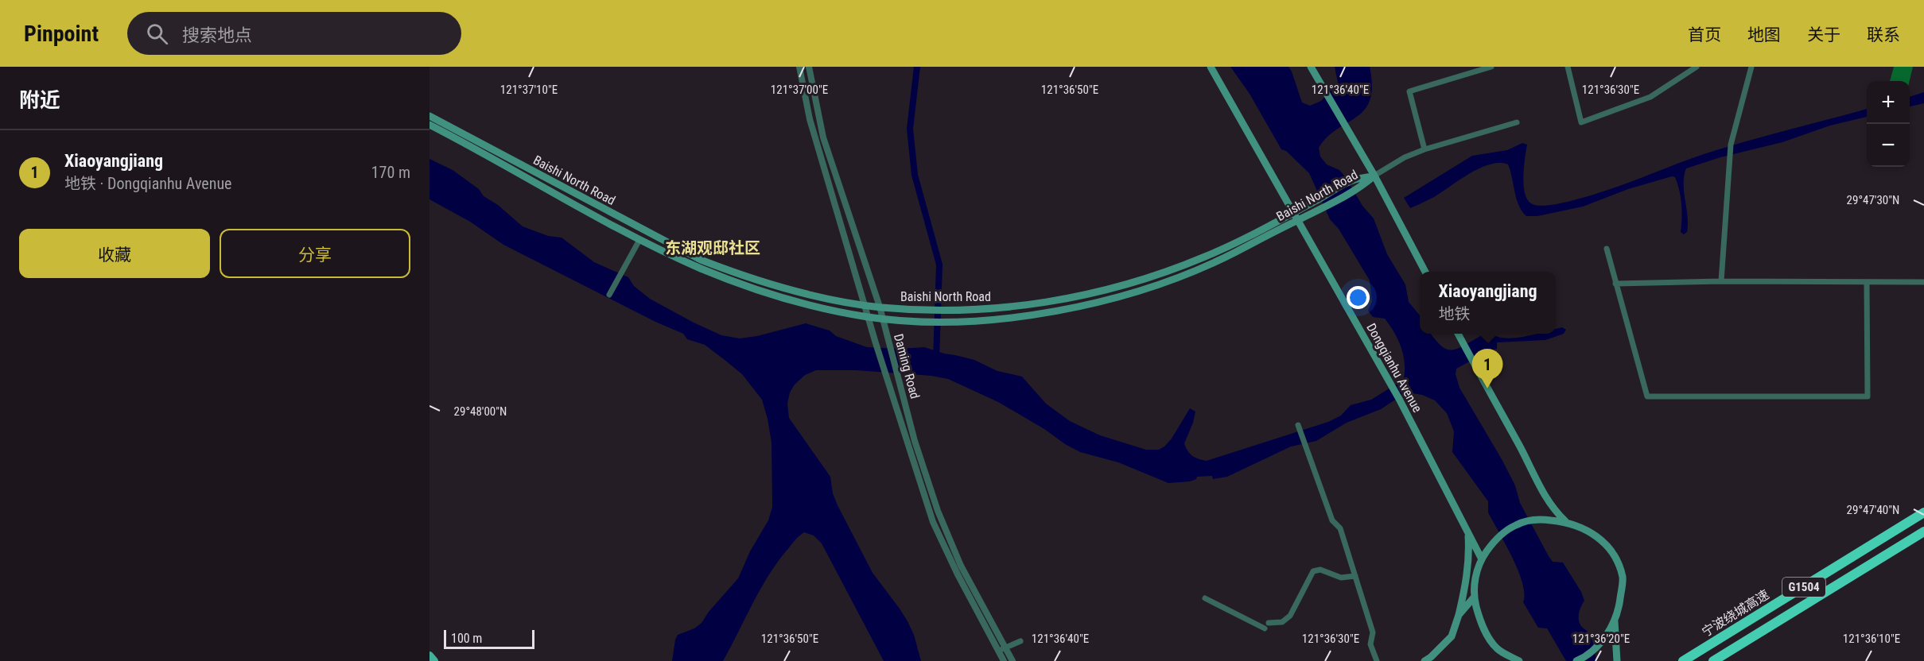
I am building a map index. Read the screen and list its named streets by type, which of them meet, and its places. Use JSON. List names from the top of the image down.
{
  "streets": {
    "highway": ["G1504", "宁波绕城高速"],
    "main road": ["Baishi North Road", "Dongqianhu Avenue"],
    "street": ["Daming Road"]
  },
  "crossings": [
    ["Baishi North Road", "Daming Road"],
    ["Baishi North Road", "Dongqianhu Avenue"]
  ],
  "districts": ["东湖观邸社区"],
  "scale_bar": "100 m",
  "page": {
    "header": "Pinpoint",
    "search": "搜索地点",
    "nav": [
      "首页",
      "地图",
      "关于",
      "联系"
    ],
    "heading": "附近",
    "map_buttons": ["+", "−"],
    "list": [
      {
        "mark": "1",
        "name": "Xiaoyangjiang",
        "note": "地铁 · Dongqianhu Avenue",
        "value": "170 m"
      }
    ],
    "buttons": ["收藏", "分享"],
    "popup": ["Xiaoyangjiang", "地铁"],
    "pins": "1",
    "scale": "100 m"
  },
  "coordinates": [
    "121°37'10\"E",
    "121°37'00\"E",
    "121°36'50\"E",
    "121°36'40\"E",
    "121°36'30\"E",
    "29°47'30\"N",
    "29°48'00\"N",
    "29°47'40\"N",
    "121°36'20\"E",
    "121°36'10\"E"
  ]
}
